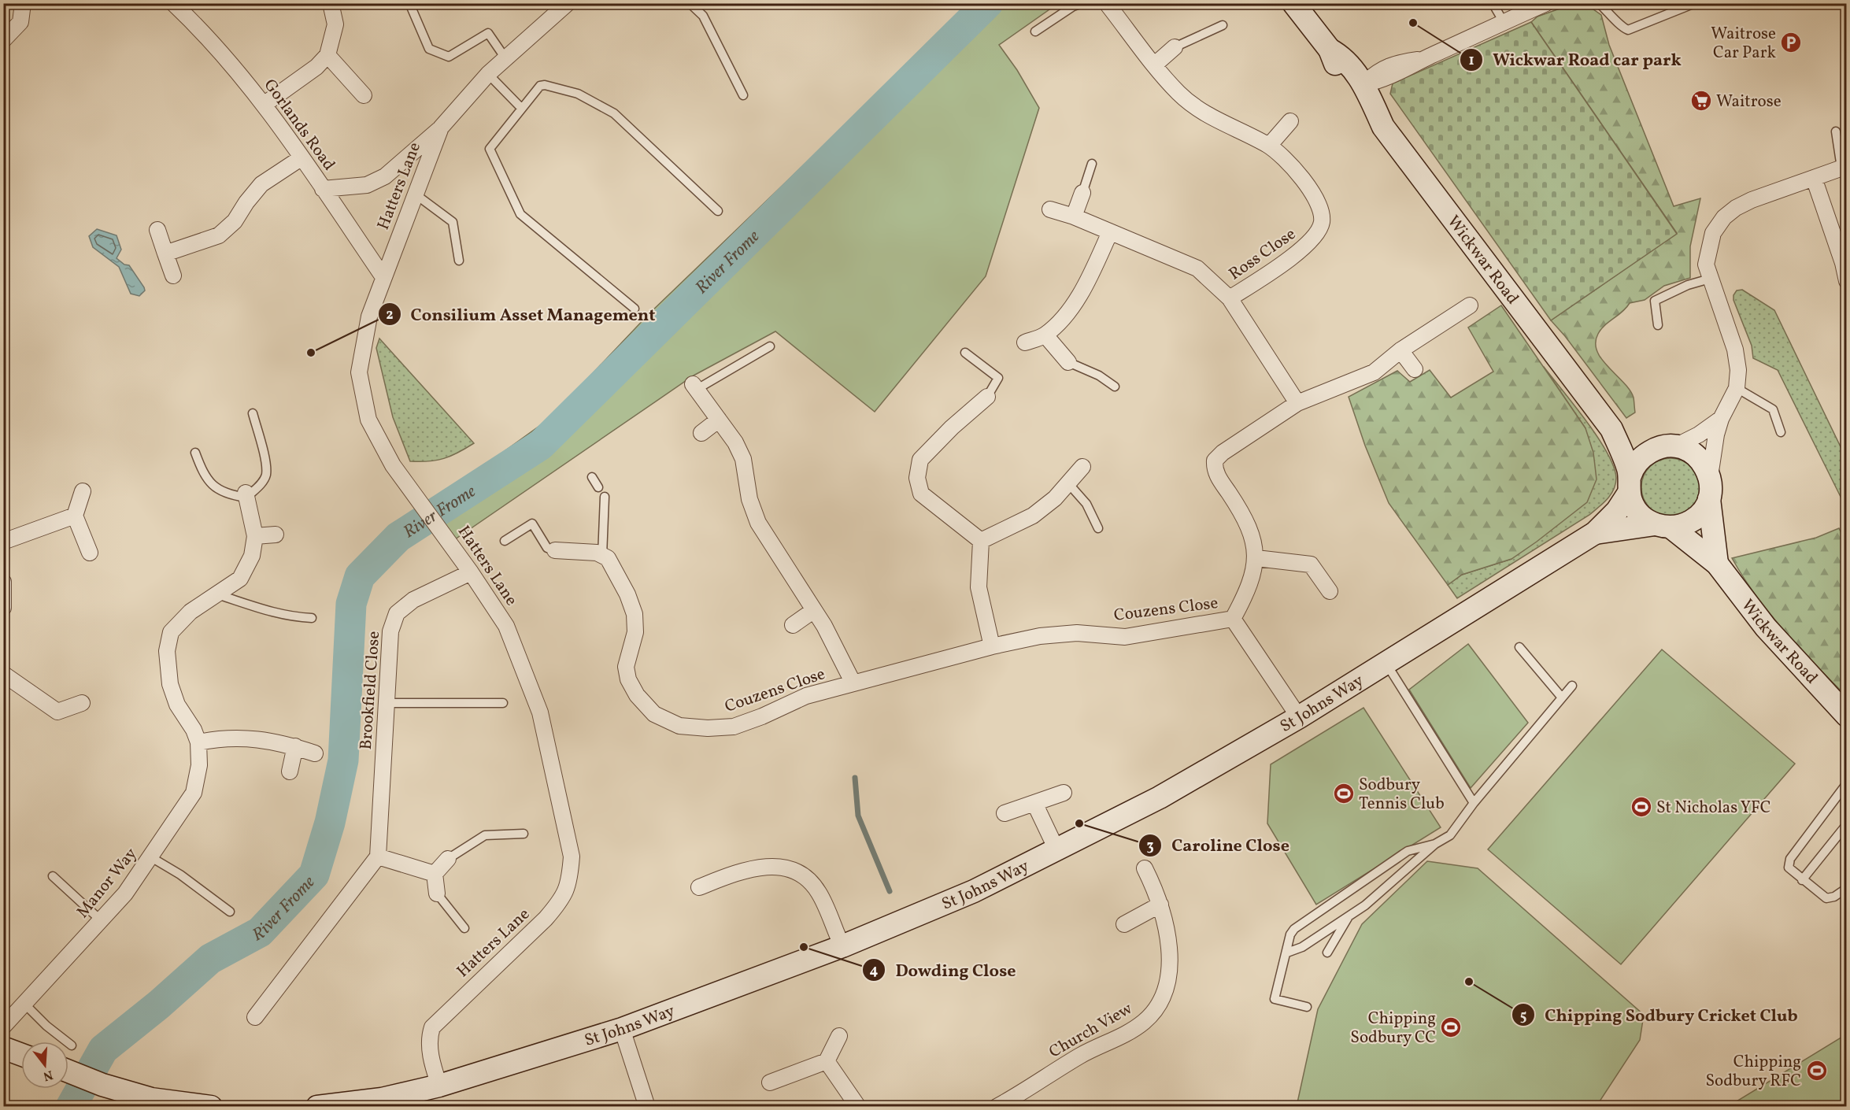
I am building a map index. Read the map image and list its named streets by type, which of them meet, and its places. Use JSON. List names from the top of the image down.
{
  "streets": {
    "street": [
      "Gorlands Road",
      "Hatters Lane",
      "Ross Close",
      "Wickwar Road",
      "Couzens Close",
      "Brookfield Close",
      "St Johns Way",
      "Manor Way",
      "Church View"
    ]
  },
  "crossings": [
    ["Gorlands Road", "Hatters Lane"],
    ["Hatters Lane", "Brookfield Close"],
    ["Hatters Lane", "St Johns Way"],
    ["Ross Close", "Couzens Close"],
    ["Wickwar Road", "St Johns Way"],
    ["Couzens Close", "St Johns Way"]
  ],
  "water": ["River Frome"],
  "places": {
    "other": [
      "Wickwar Road car park",
      "Consilium Asset Management",
      "Caroline Close",
      "Dowding Close",
      "Chipping Sodbury Cricket Club"
    ],
    "parking": ["Waitrose Car Park"],
    "supermarket": ["Waitrose"],
    "sports": [
      "Sodbury Tennis Club",
      "St Nicholas YFC",
      "Chipping Sodbury CC",
      "Chipping Sodbury RFC"
    ]
  },
  "north": "bottom"
}
